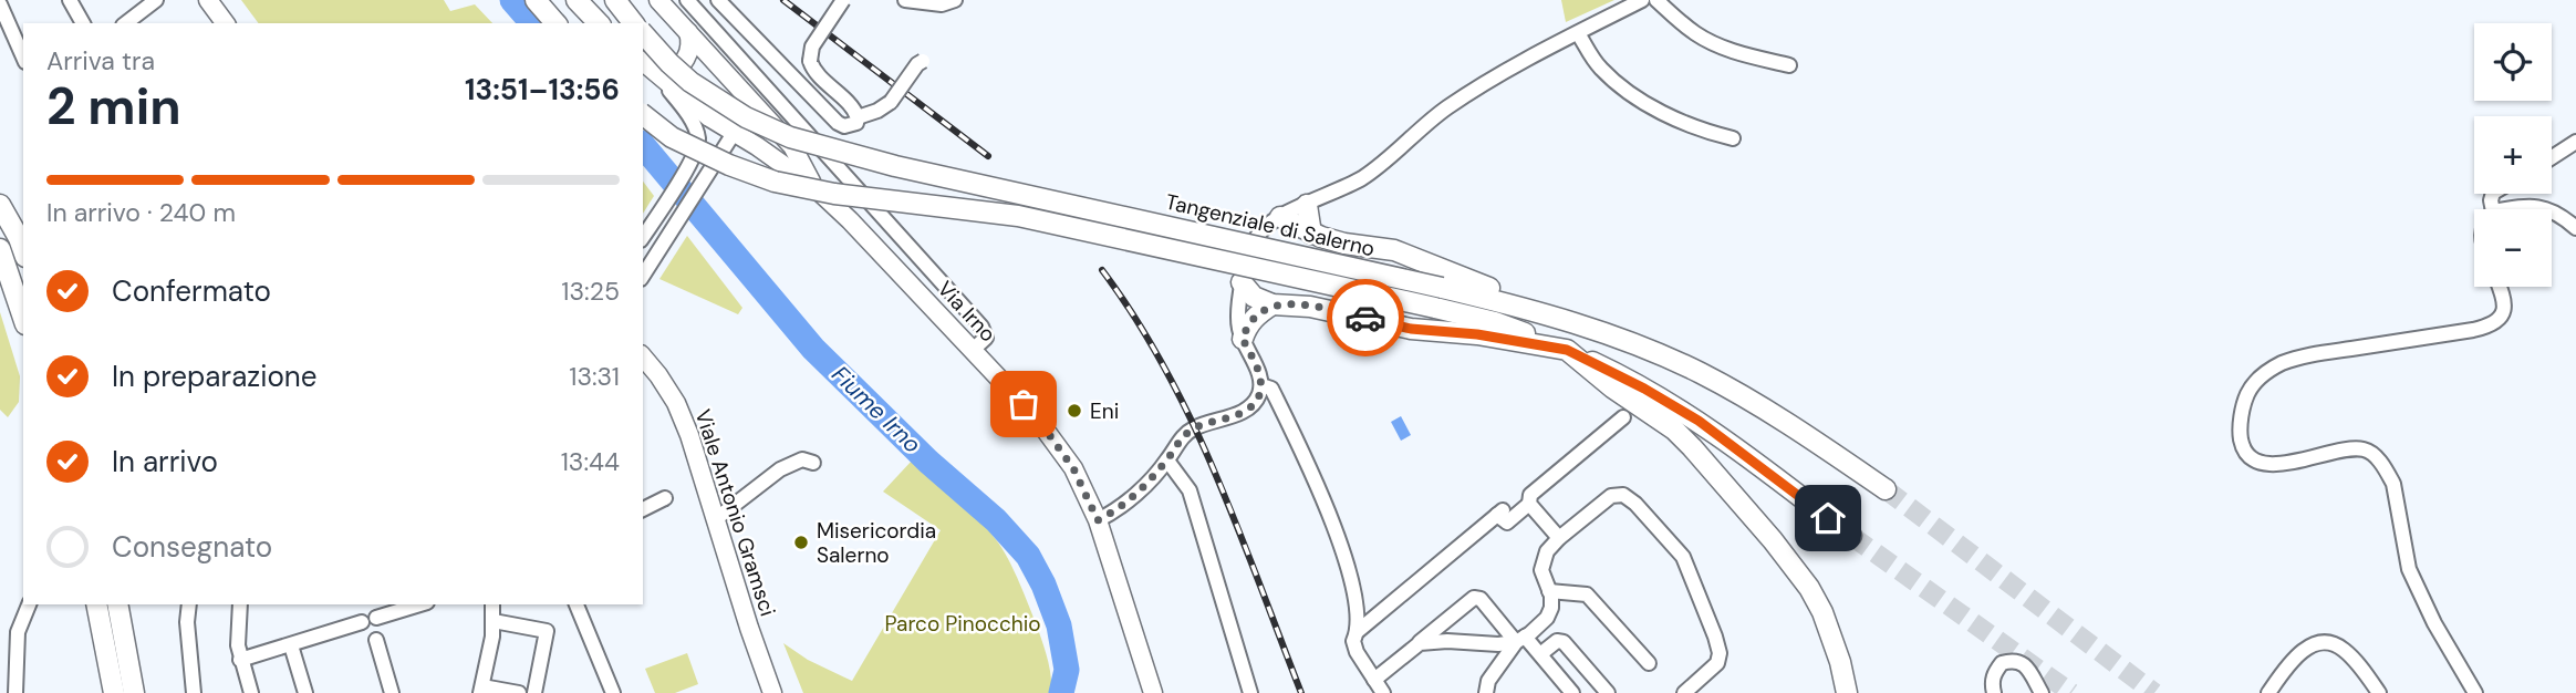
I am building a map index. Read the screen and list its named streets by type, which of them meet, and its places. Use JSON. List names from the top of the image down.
{
  "streets": {
    "highway": ["Tangenziale di Salerno"],
    "main road": ["Via Irno", "Viale Antonio Gramsci"]
  },
  "water": ["Fiume Irno"],
  "parks": ["Parco Pinocchio"],
  "places": ["Eni", "Misericordia Salerno"],
  "page": {
    "map_buttons": ["+", "−"],
    "heading": ["2 min", "Arriva tra", "13:51–13:56"],
    "bar": "In arrivo · 240 m",
    "list": [
      ["Confermato", "13:25"],
      ["In preparazione", "13:31"],
      ["In arrivo", "13:44"],
      "Consegnato"
    ]
  }
}
